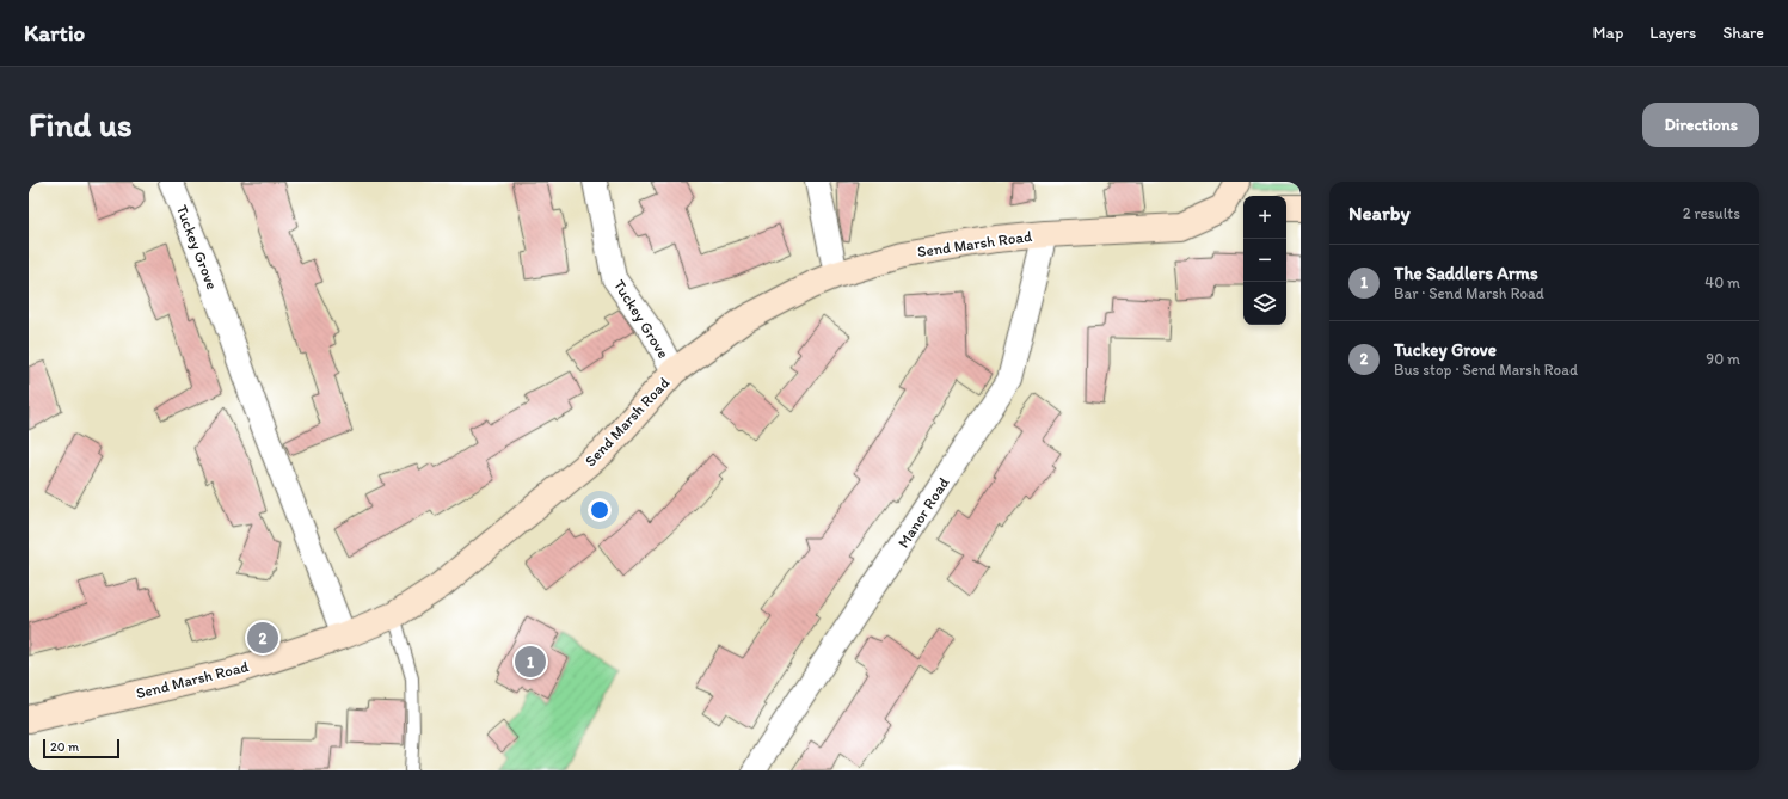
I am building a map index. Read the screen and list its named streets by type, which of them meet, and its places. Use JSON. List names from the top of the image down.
{
  "streets": {
    "main road": ["Send Marsh Road"],
    "street": ["Tuckey Grove", "Manor Road"]
  },
  "crossings": [
    ["Send Marsh Road", "Tuckey Grove"],
    ["Send Marsh Road", "Manor Road"]
  ],
  "scale_bar": "20 m",
  "page": {
    "header": "Kartio",
    "nav": ["Map", "Layers", "Share"],
    "buttons": "Directions",
    "title": "Find us",
    "heading": ["Nearby", "2 results"],
    "map_buttons": ["+", "−"],
    "list": [
      {
        "mark": "1",
        "name": "The Saddlers Arms",
        "note": "Bar · Send Marsh Road",
        "value": "40 m"
      },
      {
        "mark": "2",
        "name": "Tuckey Grove",
        "note": "Bus stop · Send Marsh Road",
        "value": "90 m"
      }
    ],
    "pins": ["2", "1"],
    "scale": "20 m"
  }
}
